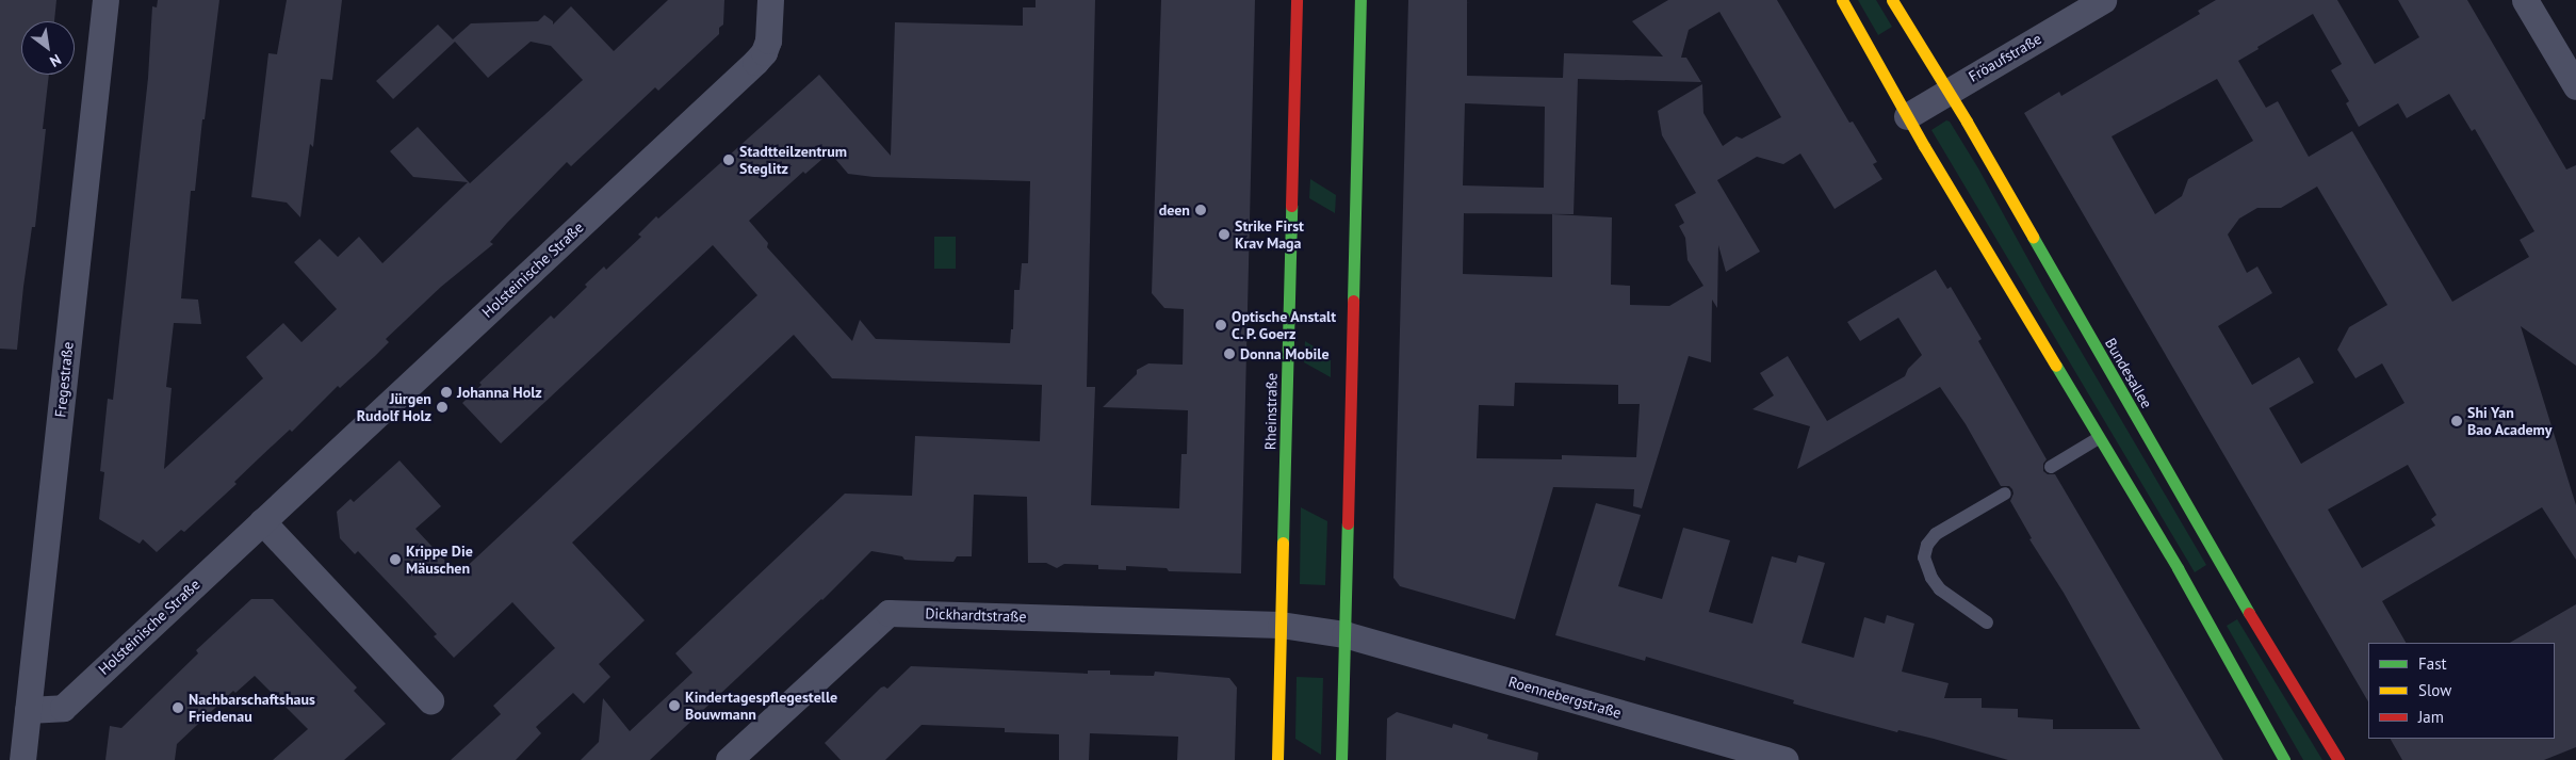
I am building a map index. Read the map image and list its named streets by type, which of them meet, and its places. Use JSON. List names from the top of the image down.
{
  "streets": {
    "street": [
      "Fröaufstraße",
      "Holsteinische Straße",
      "Bundesallee",
      "Fregestraße",
      "Rheinstraße",
      "Dickhardtstraße",
      "Roennebergstraße"
    ]
  },
  "crossings": [
    ["Fröaufstraße", "Bundesallee"],
    ["Holsteinische Straße", "Fregestraße"],
    ["Rheinstraße", "Dickhardtstraße"],
    ["Dickhardtstraße", "Roennebergstraße"]
  ],
  "places": [
    "Stadtteilzentrum Steglitz",
    "deen",
    "Strike First Krav Maga",
    "Optische Anstalt C. P. Goerz",
    "Donna Mobile",
    "Johanna Holz",
    "Jürgen Rudolf Holz",
    "Shi Yan Bao Academy",
    "Krippe Die Mäuschen",
    "Kindertagespflegestelle Bouwmann",
    "Nachbarschaftshaus Friedenau"
  ],
  "legend": ["Fast", "Slow", "Jam"],
  "north": "bottom right"
}
